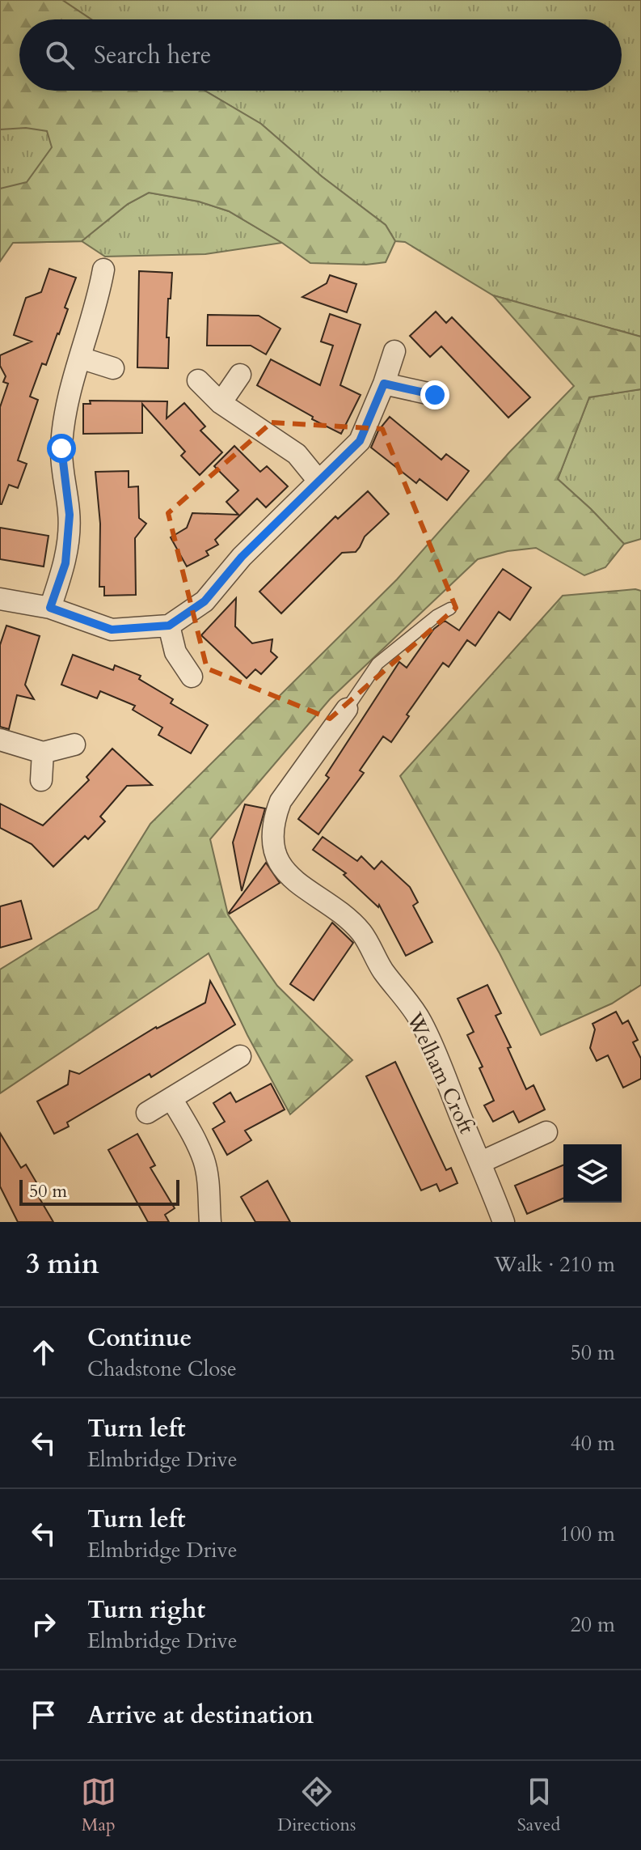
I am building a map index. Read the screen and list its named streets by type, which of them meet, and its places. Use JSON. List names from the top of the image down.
{
  "streets": {
    "street": ["Welham Croft"]
  },
  "scale_bar": "50 m",
  "page": {
    "search": "Search here",
    "scale": "50 m",
    "heading": ["3 min", "Walk · 210 m"],
    "list": [
      ["Continue", "Chadstone Close", "50 m"],
      ["Turn left", "Elmbridge Drive", "40 m"],
      ["Turn left", "Elmbridge Drive", "100 m"],
      ["Turn right", "Elmbridge Drive", "20 m"],
      "Arrive at destination"
    ],
    "nav": ["Map", "Directions", "Saved"]
  }
}
